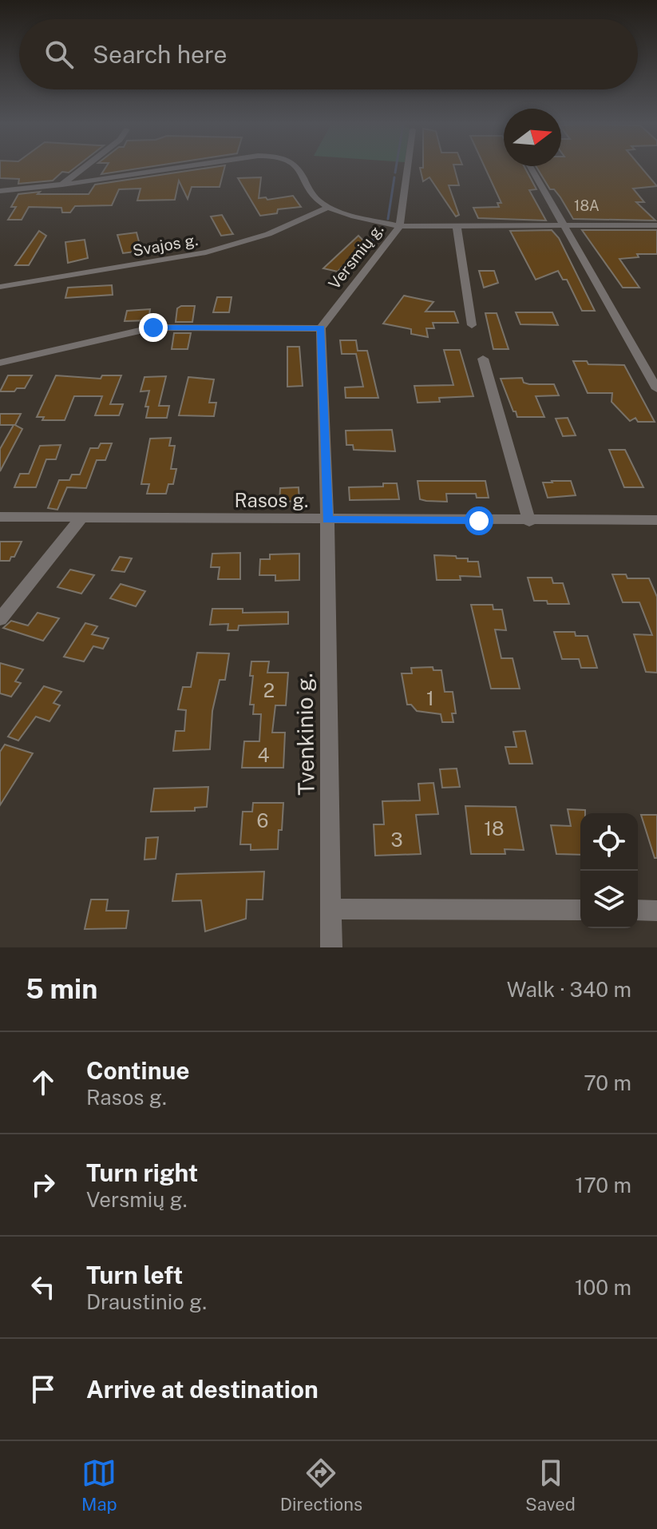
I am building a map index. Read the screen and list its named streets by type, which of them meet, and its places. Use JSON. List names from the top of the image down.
{
  "streets": {
    "street": [
      "Svajos g.",
      "Versmių g.",
      "Rasos g.",
      "Tvenkinio g."
    ]
  },
  "crossings": [
    ["Rasos g.", "Tvenkinio g."]
  ],
  "house_numbers": [
    "18A",
    "2",
    "1",
    "4",
    "6",
    "18",
    "3"
  ],
  "north": "right",
  "page": {
    "search": "Search here",
    "heading": ["5 min", "Walk · 340 m"],
    "list": [
      ["Continue", "Rasos g.", "70 m"],
      ["Turn right", "Versmių g.", "170 m"],
      ["Turn left", "Draustinio g.", "100 m"],
      "Arrive at destination"
    ],
    "nav": ["Map", "Directions", "Saved"]
  }
}
